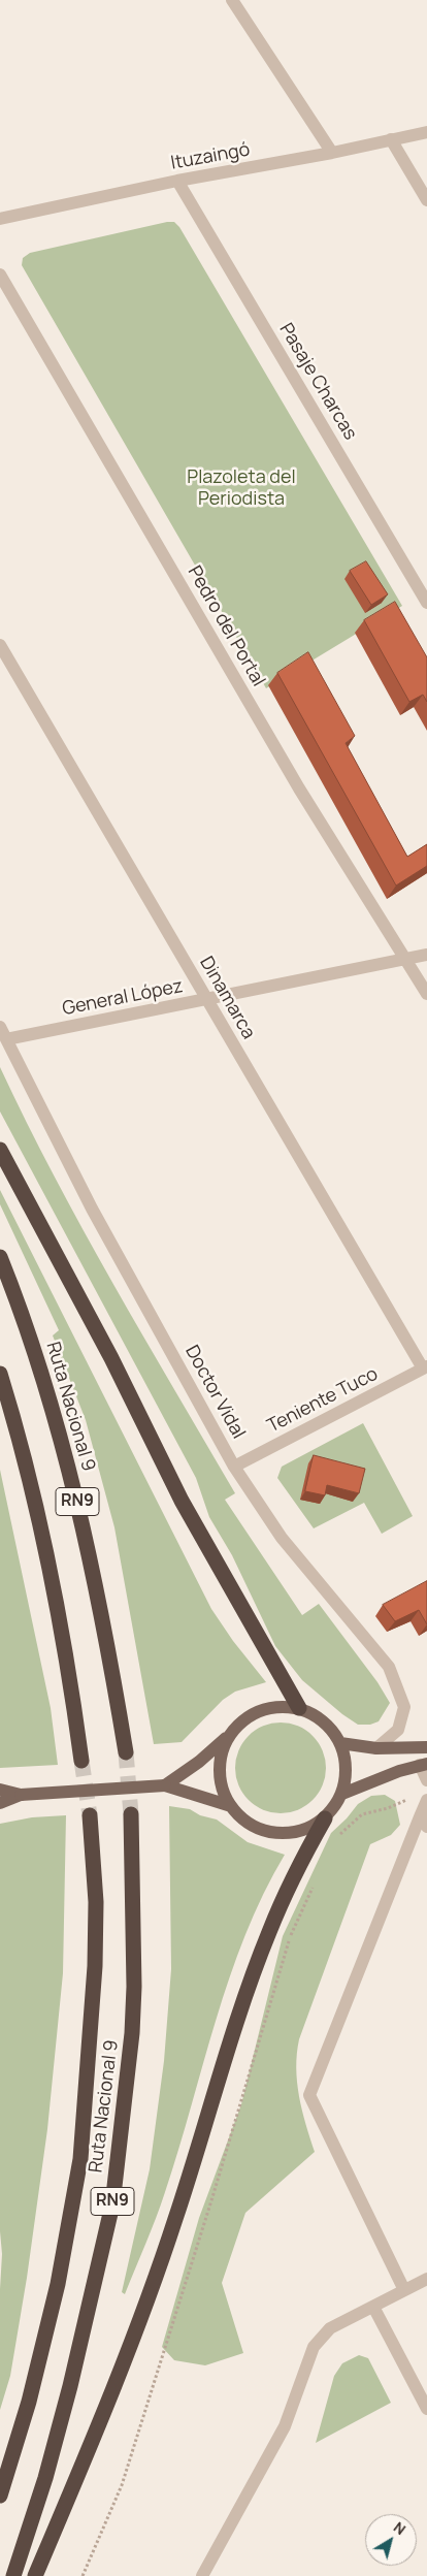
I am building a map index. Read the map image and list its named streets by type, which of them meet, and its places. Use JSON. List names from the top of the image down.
{
  "streets": {
    "highway": ["Ruta Nacional 9", "RN9"],
    "street": [
      "Ituzaingó",
      "Pasaje Charcas",
      "Pedro del Portal",
      "General López",
      "Dinamarca",
      "Doctor Vidal",
      "Teniente Tuco"
    ]
  },
  "crossings": [
    ["Ituzaingó", "Pasaje Charcas"],
    ["Pedro del Portal", "General López"],
    ["General López", "Dinamarca"],
    ["General López", "Doctor Vidal"],
    ["Dinamarca", "Teniente Tuco"],
    ["Doctor Vidal", "Teniente Tuco"]
  ],
  "parks": ["Plazoleta del Periodista"],
  "north": "top right"
}
